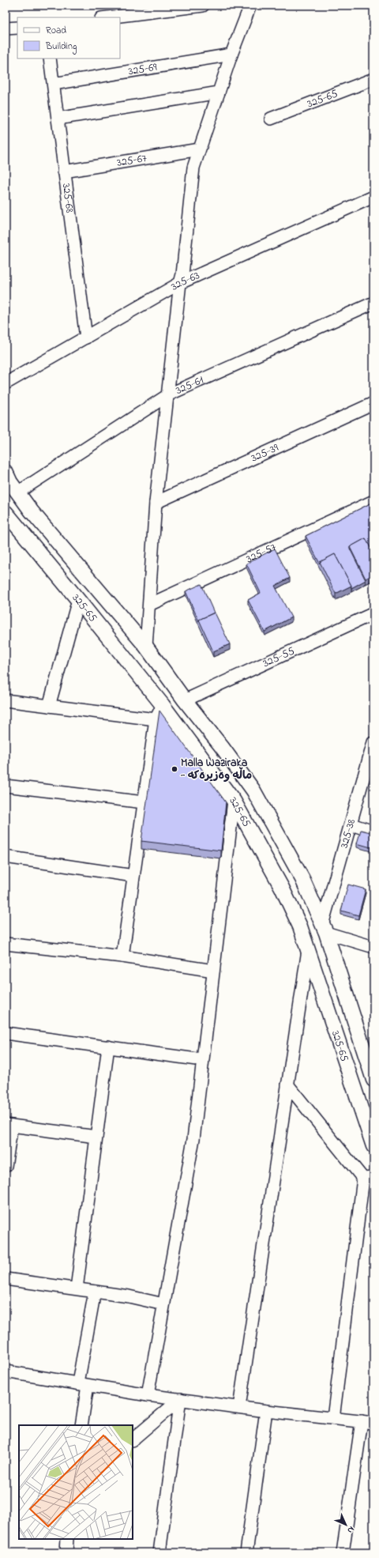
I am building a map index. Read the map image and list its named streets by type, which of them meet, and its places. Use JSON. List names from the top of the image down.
{
  "streets": {
    "street": [
      "325-69",
      "325-65",
      "325-67",
      "325-68",
      "325-63",
      "325-61",
      "325-39",
      "325-57",
      "325-55",
      "325-38"
    ]
  },
  "crossings": [
    ["325-69", "325-68"],
    ["325-65", "325-61"],
    ["325-65", "325-55"],
    ["325-65", "325-38"],
    ["325-67", "325-68"],
    ["325-68", "325-63"]
  ],
  "places": ["Malla Waziraka - ماڵە وەزیرەکە"],
  "legend": ["Road", "Building"],
  "north": "bottom right"
}
